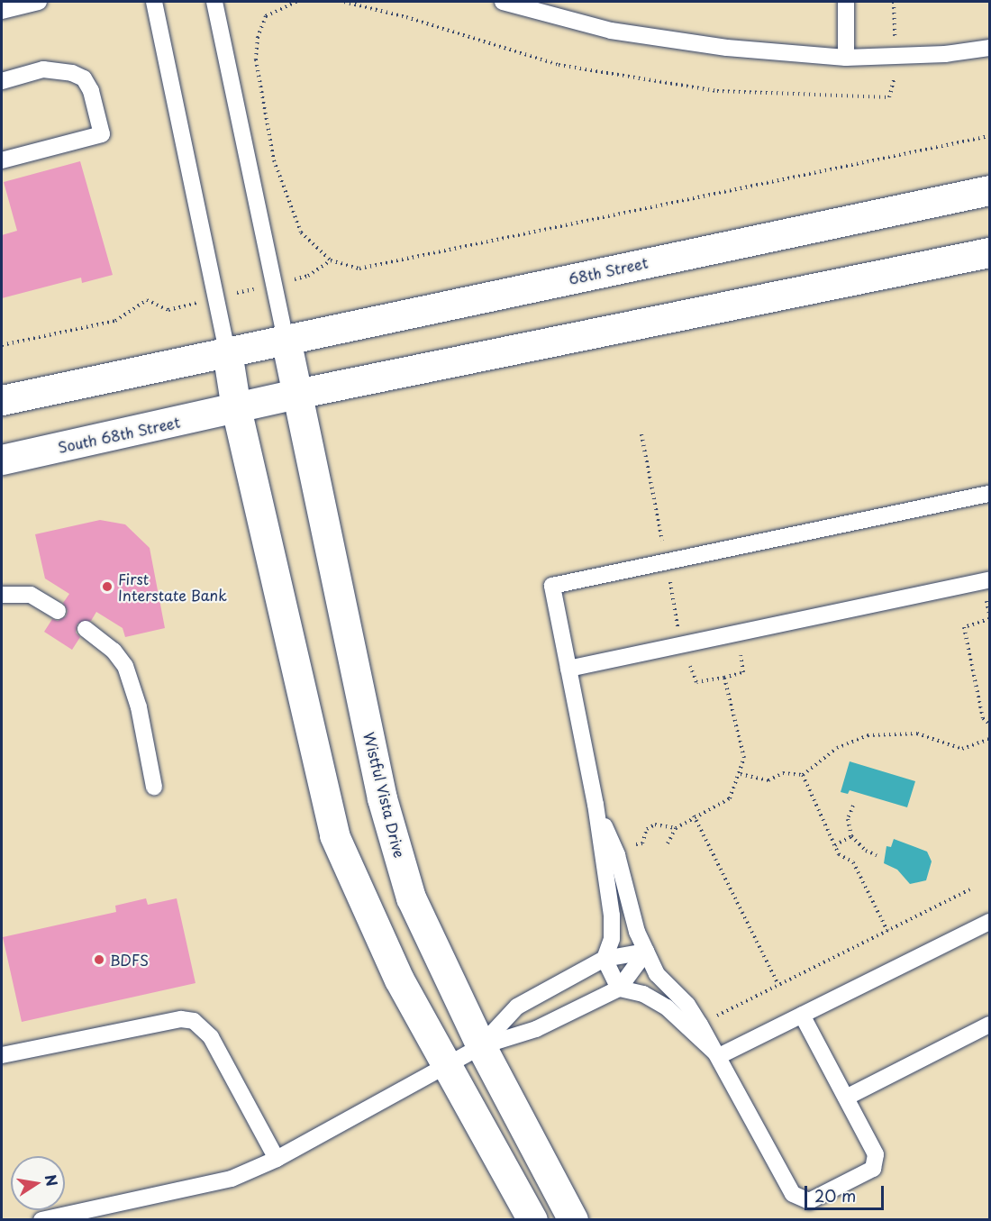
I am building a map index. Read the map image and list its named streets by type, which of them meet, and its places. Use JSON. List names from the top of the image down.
{
  "streets": {
    "street": ["68th Street", "South 68th Street", "Wistful Vista Drive"]
  },
  "crossings": [
    ["68th Street", "Wistful Vista Drive"]
  ],
  "places": ["First Interstate Bank", "BDFS"],
  "scale_bar": "20 m",
  "north": "right"
}
